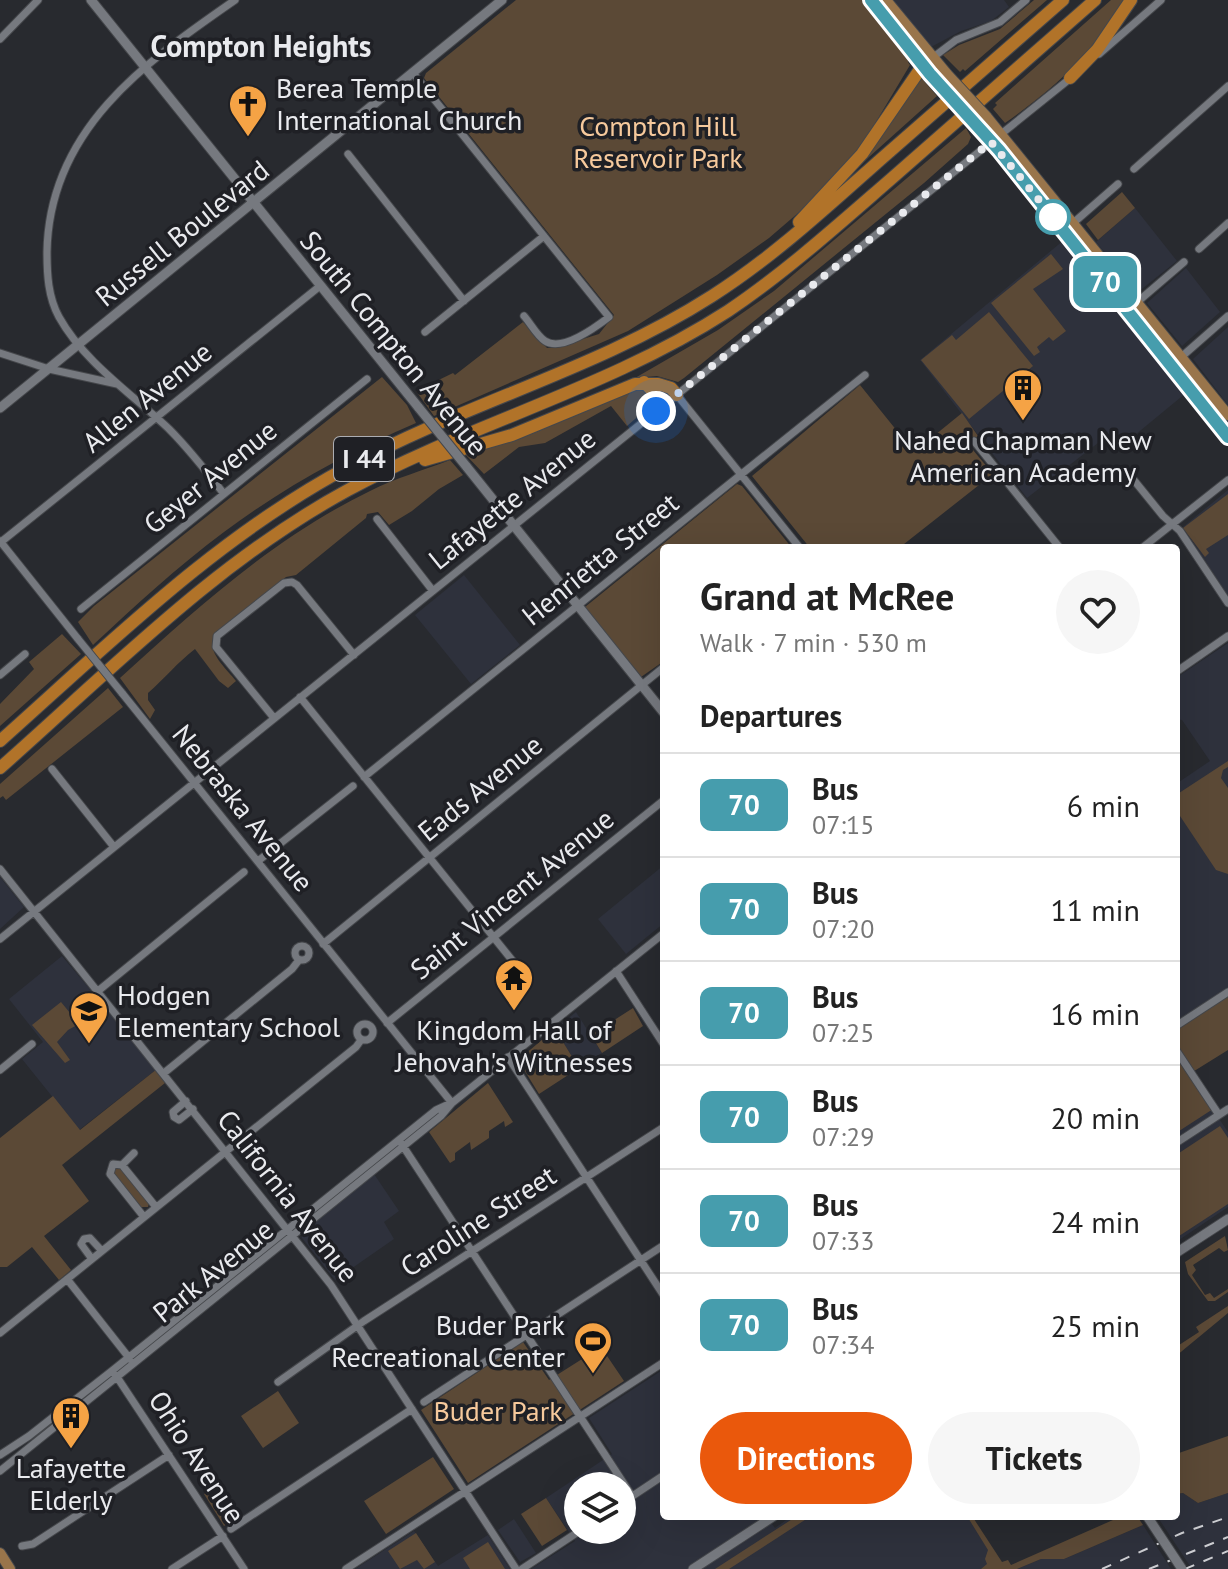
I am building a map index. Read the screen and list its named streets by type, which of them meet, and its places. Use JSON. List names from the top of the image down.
{
  "streets": {
    "highway": ["I 44"],
    "main road": ["Russell Boulevard", "South Compton Avenue"],
    "street": [
      "Allen Avenue",
      "Geyer Avenue",
      "Lafayette Avenue",
      "Henrietta Street",
      "Eads Avenue",
      "Nebraska Avenue",
      "Saint Vincent Avenue",
      "California Avenue",
      "Caroline Street",
      "Park Avenue",
      "Ohio Avenue"
    ]
  },
  "crossings": [
    ["Russell Boulevard", "South Compton Avenue"],
    ["South Compton Avenue", "Allen Avenue"],
    ["South Compton Avenue", "Lafayette Avenue"],
    ["South Compton Avenue", "Henrietta Street"],
    ["South Compton Avenue", "Eads Avenue"],
    ["Allen Avenue", "Nebraska Avenue"],
    ["Lafayette Avenue", "Nebraska Avenue"],
    ["Lafayette Avenue", "California Avenue"],
    ["Eads Avenue", "Nebraska Avenue"],
    ["Nebraska Avenue", "Saint Vincent Avenue"],
    ["Nebraska Avenue", "Park Avenue"],
    ["California Avenue", "Caroline Street"],
    ["California Avenue", "Park Avenue"],
    ["Park Avenue", "Ohio Avenue"]
  ],
  "districts": ["Compton Heights"],
  "parks": ["Compton Hill Reservoir Park", "Buder Park"],
  "places": {
    "church": ["Berea Temple International Church"],
    "building": ["Nahed Chapman New American Academy", "Lafayette Elderly"],
    "temple": ["Kingdom Hall of Jehovah's Witnesses"],
    "school or university": ["Hodgen Elementary School"],
    "sports": ["Buder Park Recreational Center"]
  },
  "lines": ["bus line 70"],
  "page": {
    "on_map": "70",
    "heading": [
      ["Grand at McRee", "Walk · 7 min · 530 m"],
      "Departures"
    ],
    "list": [
      {
        "mark": "70",
        "name": "Bus",
        "note": "07:15",
        "value": "6 min"
      },
      {
        "mark": "70",
        "name": "Bus",
        "note": "07:20",
        "value": "11 min"
      },
      {
        "mark": "70",
        "name": "Bus",
        "note": "07:25",
        "value": "16 min"
      },
      {
        "mark": "70",
        "name": "Bus",
        "note": "07:29",
        "value": "20 min"
      },
      {
        "mark": "70",
        "name": "Bus",
        "note": "07:33",
        "value": "24 min"
      },
      {
        "mark": "70",
        "name": "Bus",
        "note": "07:34",
        "value": "25 min"
      }
    ],
    "buttons": ["Directions", "Tickets"]
  }
}
